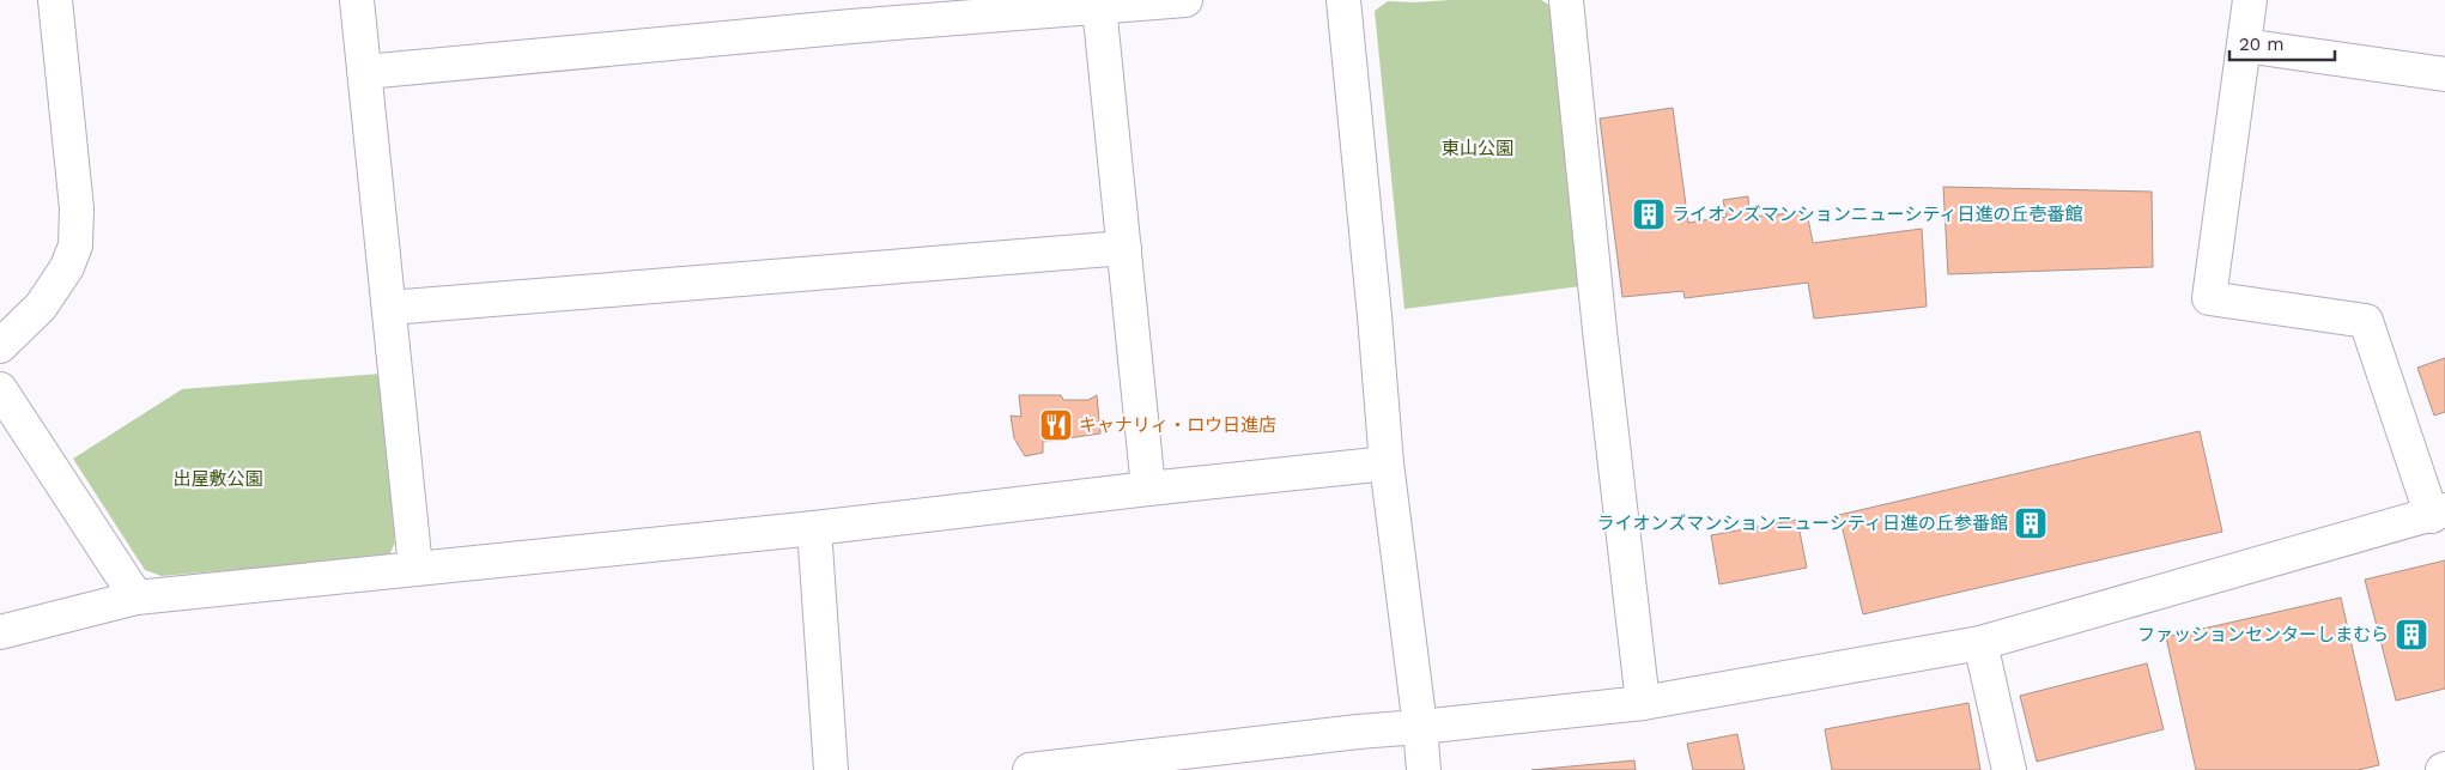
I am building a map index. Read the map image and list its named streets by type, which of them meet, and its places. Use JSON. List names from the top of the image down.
{
  "parks": ["東山公園", "出屋敷公園"],
  "places": {
    "building": ["ライオンズマンションニューシティ日進の丘壱番館", "ライオンズマンションニューシティ日進の丘参番館", "ファッションセンターしまむら"],
    "restaurant": ["キャナリィ・ロウ日進店"]
  },
  "scale_bar": "20 m"
}
